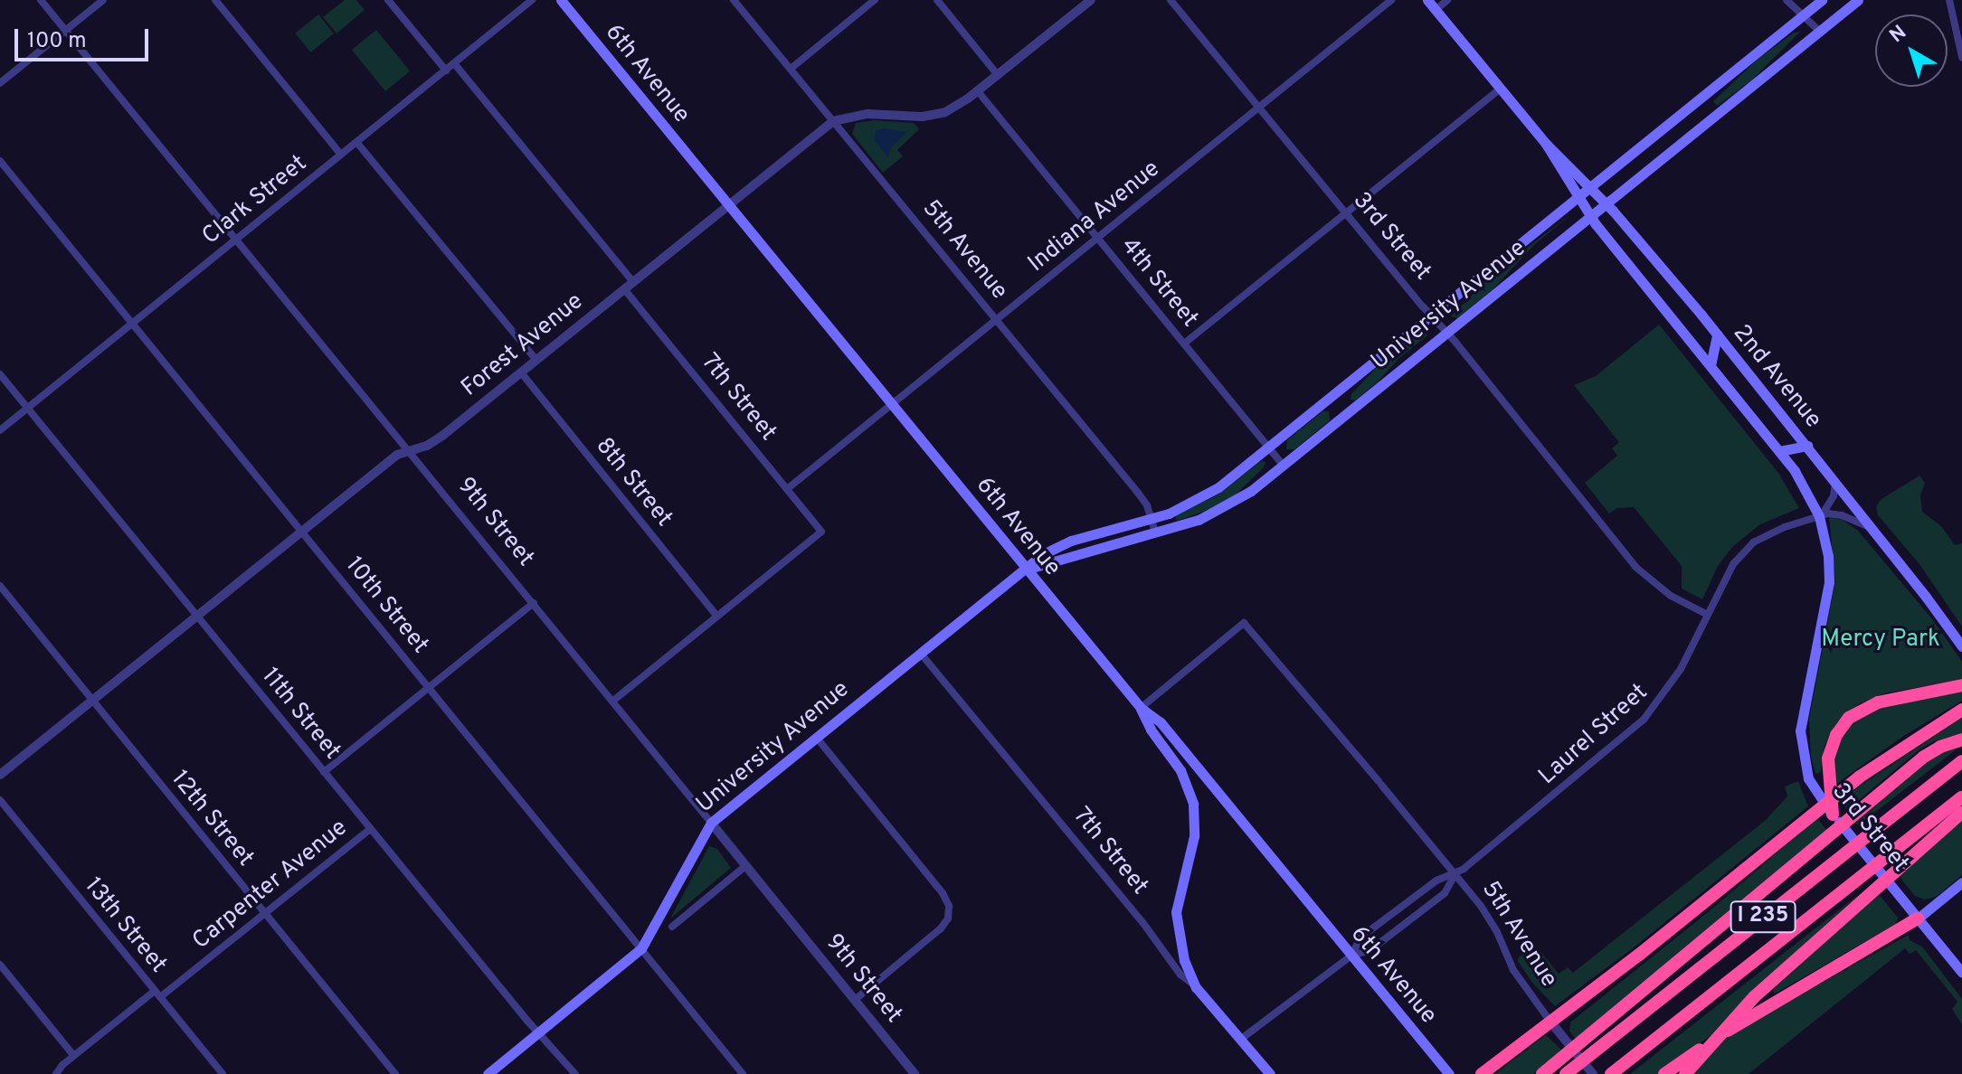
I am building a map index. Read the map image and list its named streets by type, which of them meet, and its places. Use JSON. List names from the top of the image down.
{
  "streets": {
    "highway": ["I 235"],
    "main road": [
      "6th Avenue",
      "3rd Street",
      "University Avenue",
      "2nd Avenue",
      "7th Street"
    ],
    "street": [
      "Clark Street",
      "Indiana Avenue",
      "5th Avenue",
      "4th Street",
      "Forest Avenue",
      "8th Street",
      "9th Street",
      "10th Street",
      "11th Street",
      "Laurel Street",
      "12th Street",
      "Carpenter Avenue",
      "13th Street"
    ]
  },
  "crossings": [
    ["6th Avenue", "Indiana Avenue"],
    ["6th Avenue", "5th Avenue"],
    ["6th Avenue", "University Avenue"],
    ["6th Avenue", "Forest Avenue"],
    ["6th Avenue", "Laurel Street"],
    ["Clark Street", "9th Street"],
    ["Clark Street", "10th Street"],
    ["Clark Street", "11th Street"],
    ["Indiana Avenue", "3rd Street"],
    ["Indiana Avenue", "5th Avenue"],
    ["Indiana Avenue", "4th Street"],
    ["Indiana Avenue", "7th Street"],
    ["3rd Street", "University Avenue"],
    ["3rd Street", "2nd Avenue"],
    ["3rd Street", "Laurel Street"],
    ["5th Avenue", "University Avenue"],
    ["5th Avenue", "Forest Avenue"],
    ["5th Avenue", "Laurel Street"],
    ["4th Street", "University Avenue"],
    ["4th Street", "Forest Avenue"],
    ["University Avenue", "2nd Avenue"],
    ["University Avenue", "7th Street"],
    ["University Avenue", "9th Street"],
    ["University Avenue", "10th Street"],
    ["University Avenue", "11th Street"],
    ["Forest Avenue", "7th Street"],
    ["Forest Avenue", "8th Street"],
    ["Forest Avenue", "9th Street"],
    ["Forest Avenue", "10th Street"],
    ["Forest Avenue", "11th Street"],
    ["Forest Avenue", "12th Street"],
    ["2nd Avenue", "Laurel Street"],
    ["7th Street", "8th Street"],
    ["7th Street", "Laurel Street"],
    ["11th Street", "Carpenter Avenue"],
    ["12th Street", "Carpenter Avenue"],
    ["Carpenter Avenue", "13th Street"]
  ],
  "parks": ["Mercy Park"],
  "scale_bar": "100 m",
  "north": "top left"
}
